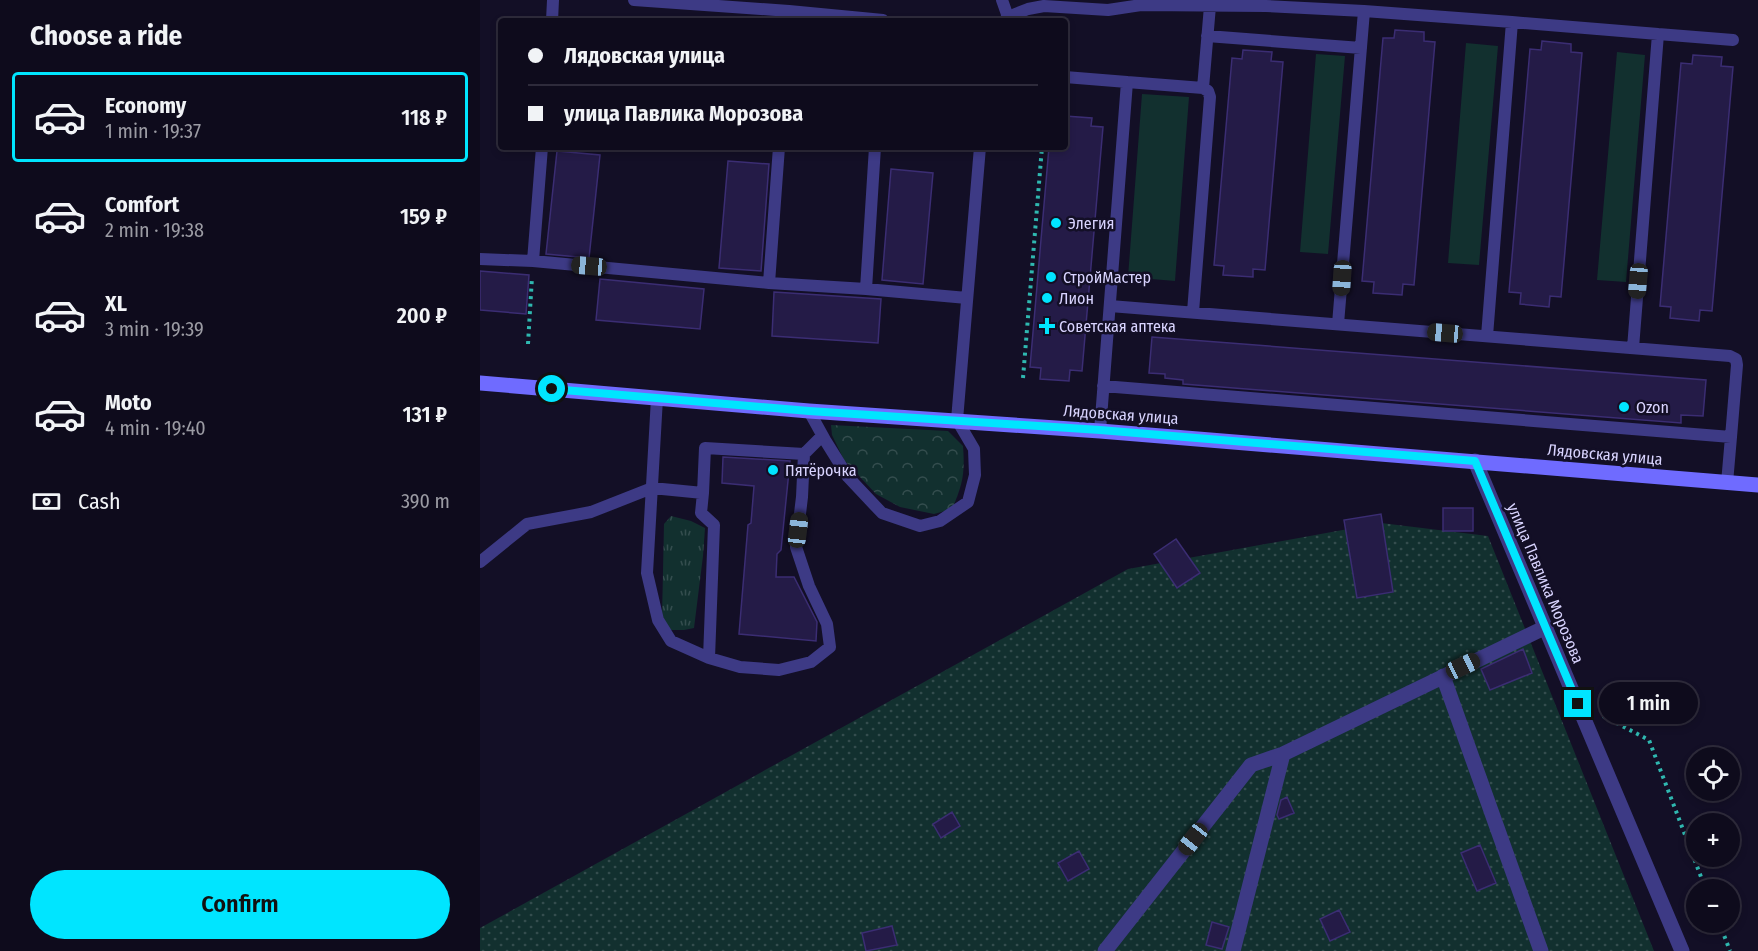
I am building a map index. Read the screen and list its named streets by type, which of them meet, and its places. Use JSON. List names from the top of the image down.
{
  "streets": {
    "main road": ["Лядовская улица"],
    "street": ["улица Павлика Морозова"]
  },
  "crossings": [
    ["Лядовская улица", "улица Павлика Морозова"]
  ],
  "places": {
    "other": [
      "Элегия",
      "СтройМастер",
      "Лион",
      "Ozon",
      "Пятёрочка"
    ],
    "health": ["Советская аптека"]
  },
  "page": {
    "heading": "Choose a ride",
    "banner": ["Лядовская улица", "улица Павлика Морозова"],
    "list": [
      {
        "name": "Economy",
        "note": "1 min · 19:37",
        "value": "118 ₽"
      },
      {
        "name": "Comfort",
        "note": "2 min · 19:38",
        "value": "159 ₽"
      },
      {
        "name": "XL",
        "note": "3 min · 19:39",
        "value": "200 ₽"
      },
      {
        "name": "Moto",
        "note": "4 min · 19:40",
        "value": "131 ₽"
      }
    ],
    "pay": ["Cash", "390 m"],
    "bubble": "1 min",
    "map_buttons": ["+", "−"],
    "buttons": "Confirm"
  }
}
